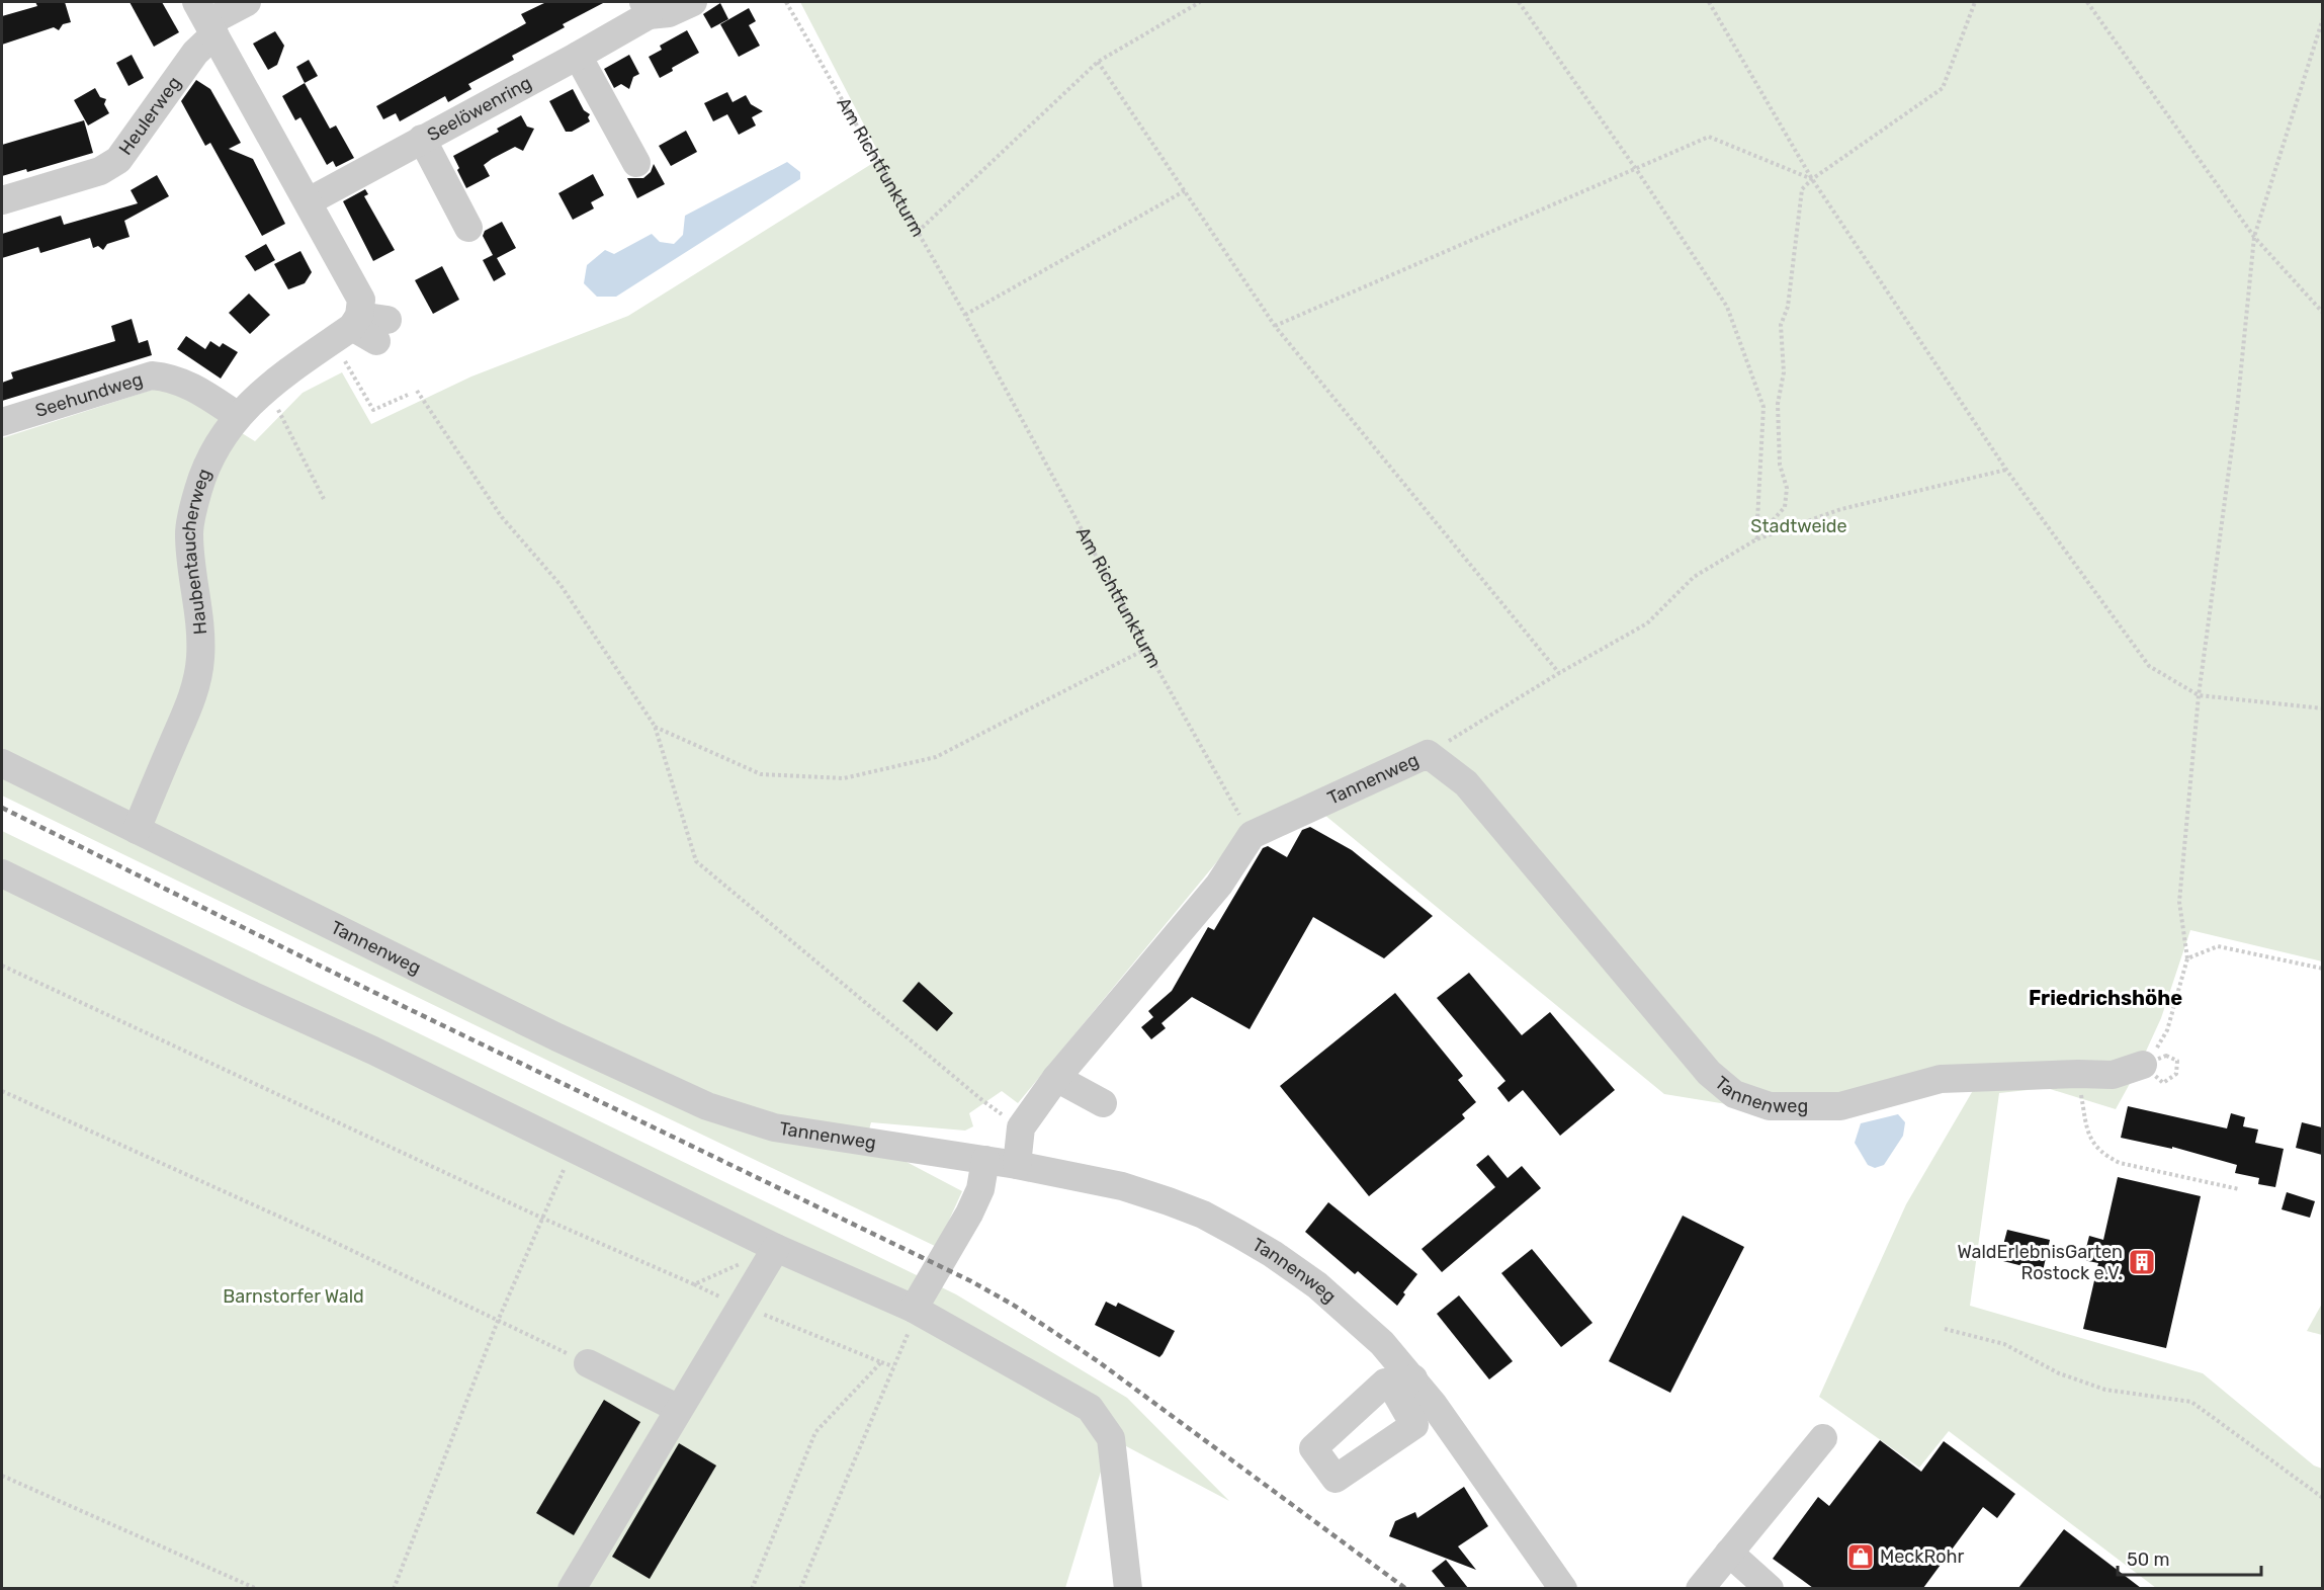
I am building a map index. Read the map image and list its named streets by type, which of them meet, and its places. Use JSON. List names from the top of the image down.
{
  "streets": {
    "street": [
      "Seelöwenring",
      "Heulerweg",
      "Seehundweg",
      "Haubentaucherweg",
      "Tannenweg"
    ],
    "path": ["Am Richtfunkturm"]
  },
  "crossings": [
    ["Seelöwenring", "Haubentaucherweg"],
    ["Heulerweg", "Haubentaucherweg"],
    ["Am Richtfunkturm", "Tannenweg"],
    ["Seehundweg", "Haubentaucherweg"],
    ["Haubentaucherweg", "Tannenweg"]
  ],
  "districts": ["Friedrichshöhe"],
  "parks": ["Stadtweide", "Barnstorfer Wald"],
  "places": {
    "building": ["WaldErlebnisGarten Rostock e.V."],
    "shop": ["MeckRohr"]
  },
  "scale_bar": "50 m"
}
